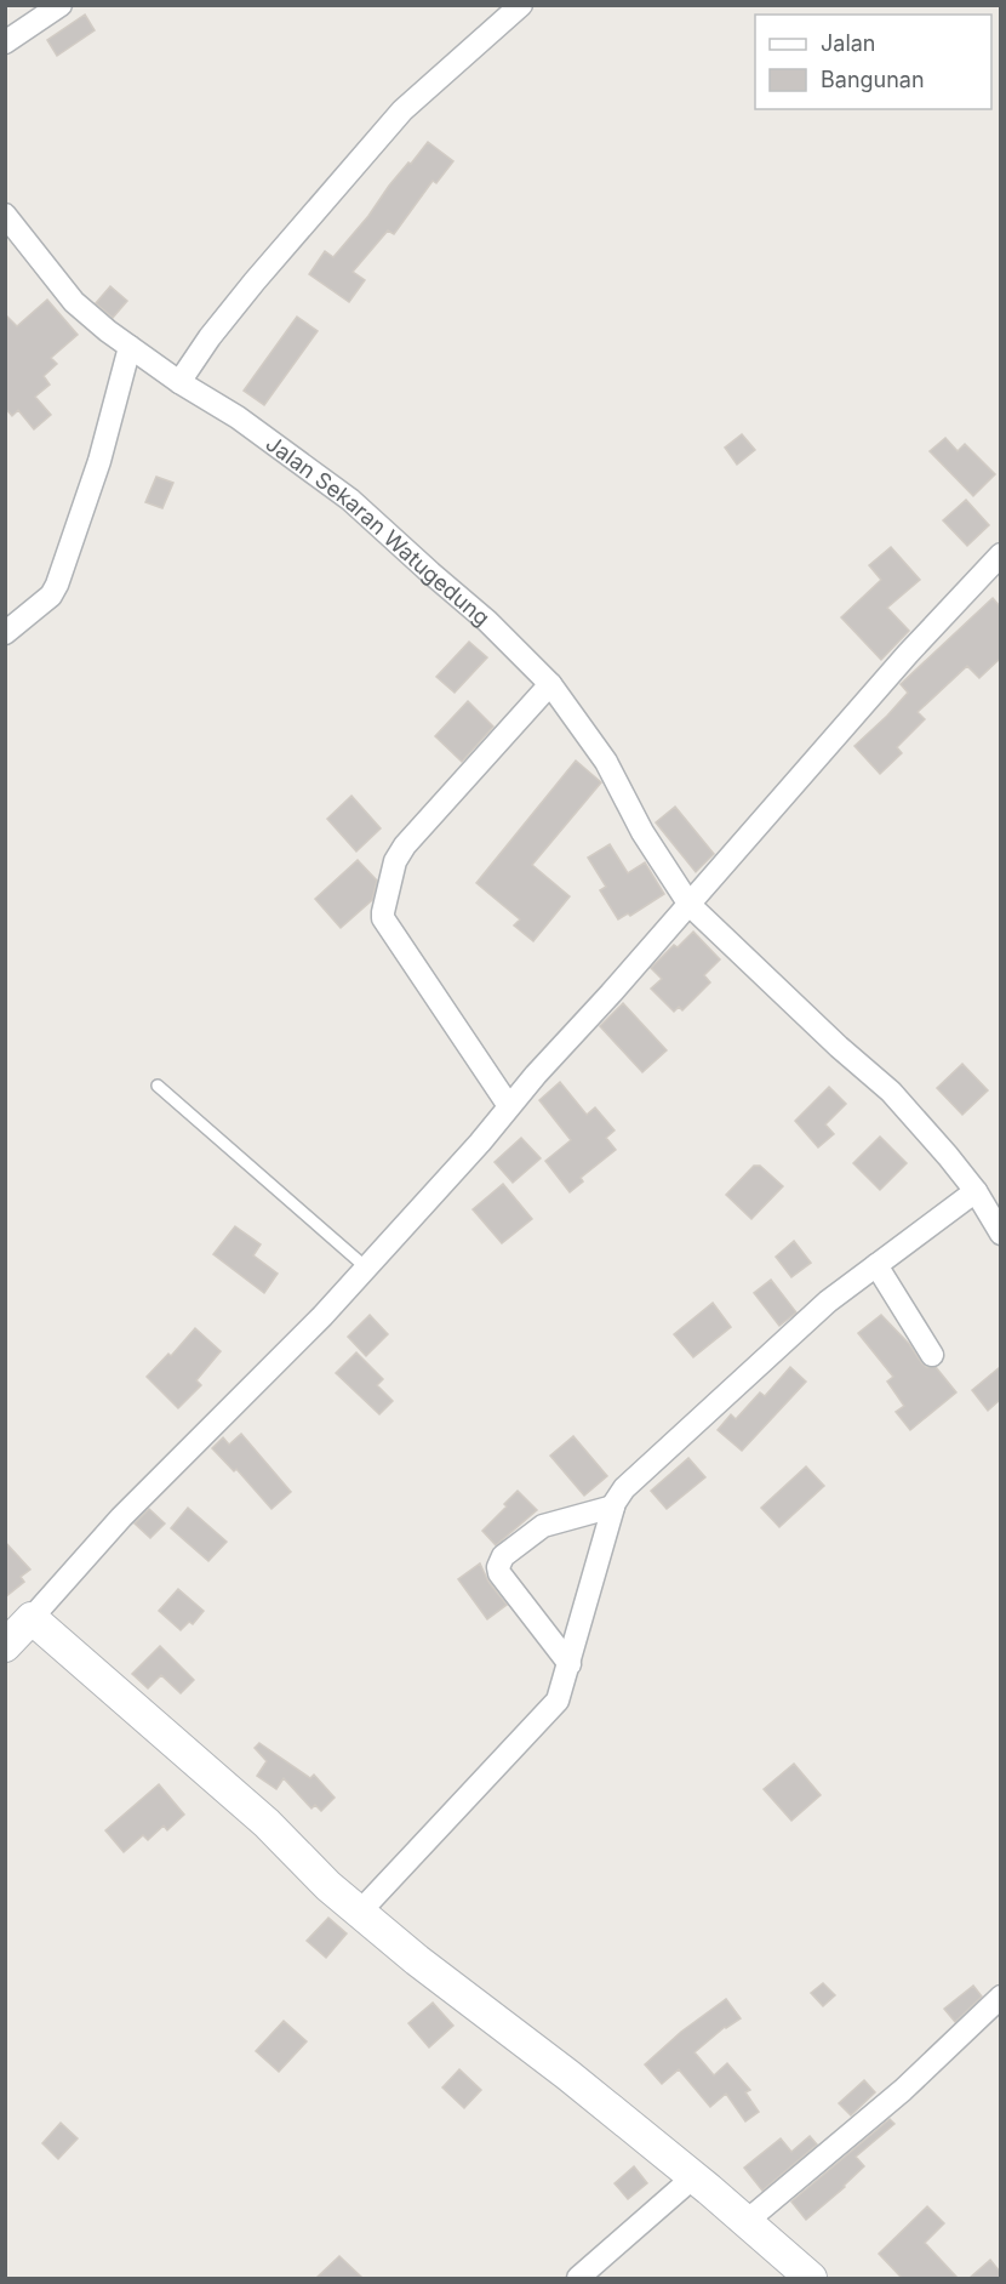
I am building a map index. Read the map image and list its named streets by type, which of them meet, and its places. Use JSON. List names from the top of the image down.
{
  "streets": {
    "street": ["Jalan Sekaran Watugedung"]
  },
  "legend": ["Jalan", "Bangunan"]
}
